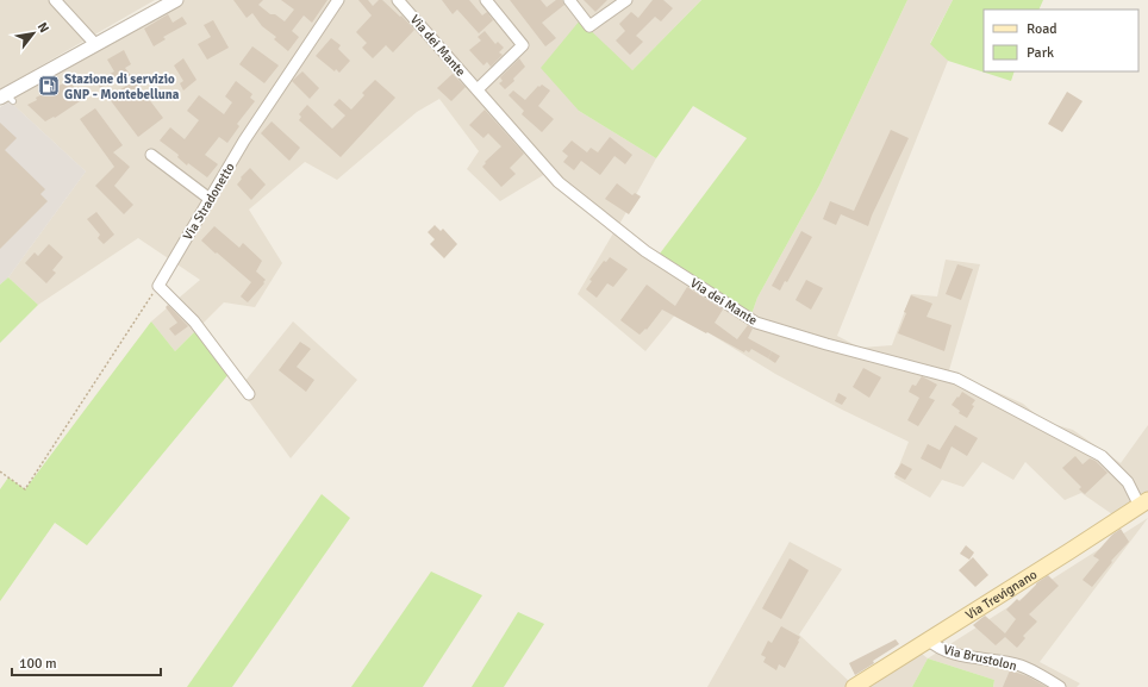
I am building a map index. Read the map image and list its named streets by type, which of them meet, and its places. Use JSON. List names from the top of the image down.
{
  "streets": {
    "main road": ["Via Trevignano"],
    "street": ["Via dei Mante", "Via Stradonetto", "Via Brustolon"]
  },
  "crossings": [
    ["Via dei Mante", "Via Trevignano"],
    ["Via Trevignano", "Via Brustolon"]
  ],
  "places": {
    "fuel station": ["Stazione di servizio GNP - Montebelluna"]
  },
  "legend": ["Road", "Park"],
  "scale_bar": "100 m",
  "north": "top right"
}
